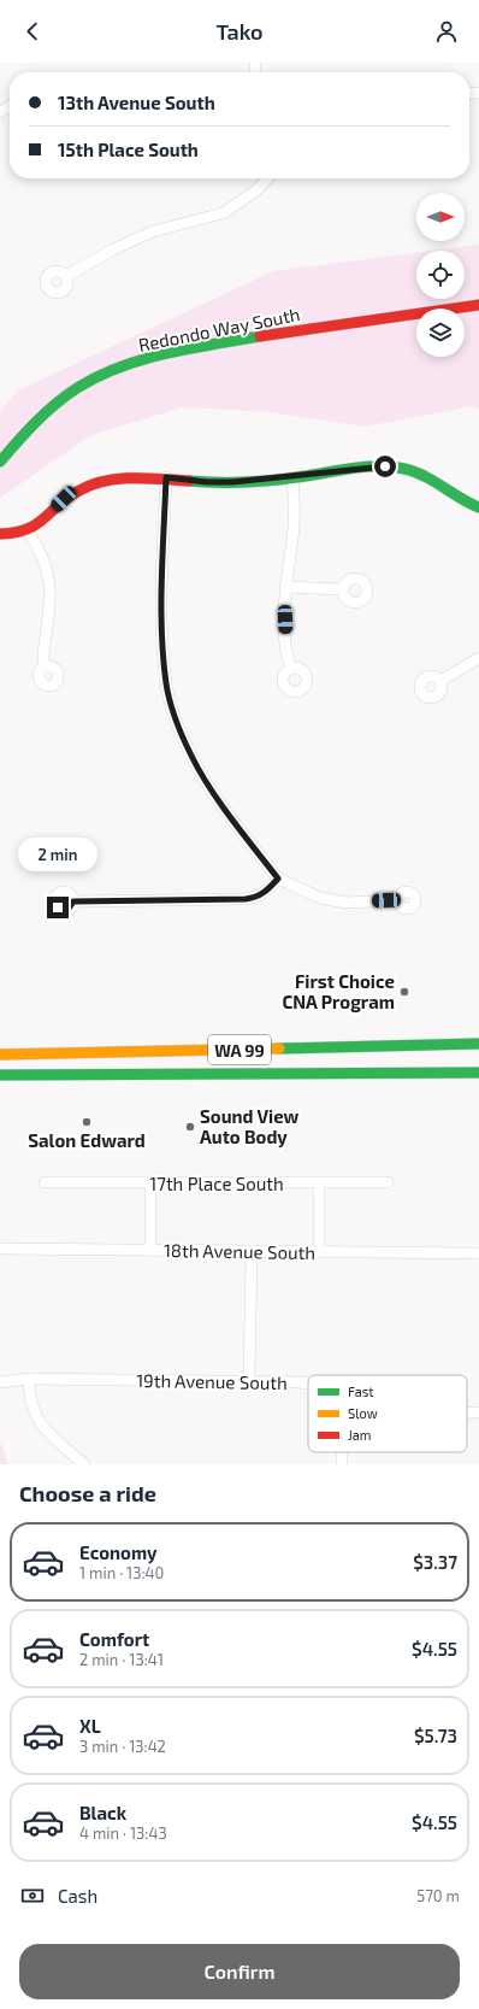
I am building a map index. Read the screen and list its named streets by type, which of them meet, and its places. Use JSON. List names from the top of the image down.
{
  "streets": {
    "street": [
      "Redondo Way South",
      "WA 99",
      "17th Place South",
      "18th Avenue South",
      "19th Avenue South"
    ]
  },
  "places": ["First Choice CNA Program", "Salon Edward", "Sound View Auto Body"],
  "legend": ["Fast", "Slow", "Jam"],
  "north": "right",
  "page": {
    "header": "Tako",
    "banner": ["13th Avenue South", "15th Place South"],
    "bubble": "2 min",
    "heading": "Choose a ride",
    "list": [
      {
        "name": "Economy",
        "note": "1 min · 13:40",
        "value": "$3.37"
      },
      {
        "name": "Comfort",
        "note": "2 min · 13:41",
        "value": "$4.55"
      },
      {
        "name": "XL",
        "note": "3 min · 13:42",
        "value": "$5.73"
      },
      {
        "name": "Black",
        "note": "4 min · 13:43",
        "value": "$4.55"
      }
    ],
    "pay": ["Cash", "570 m"],
    "buttons": "Confirm"
  }
}
